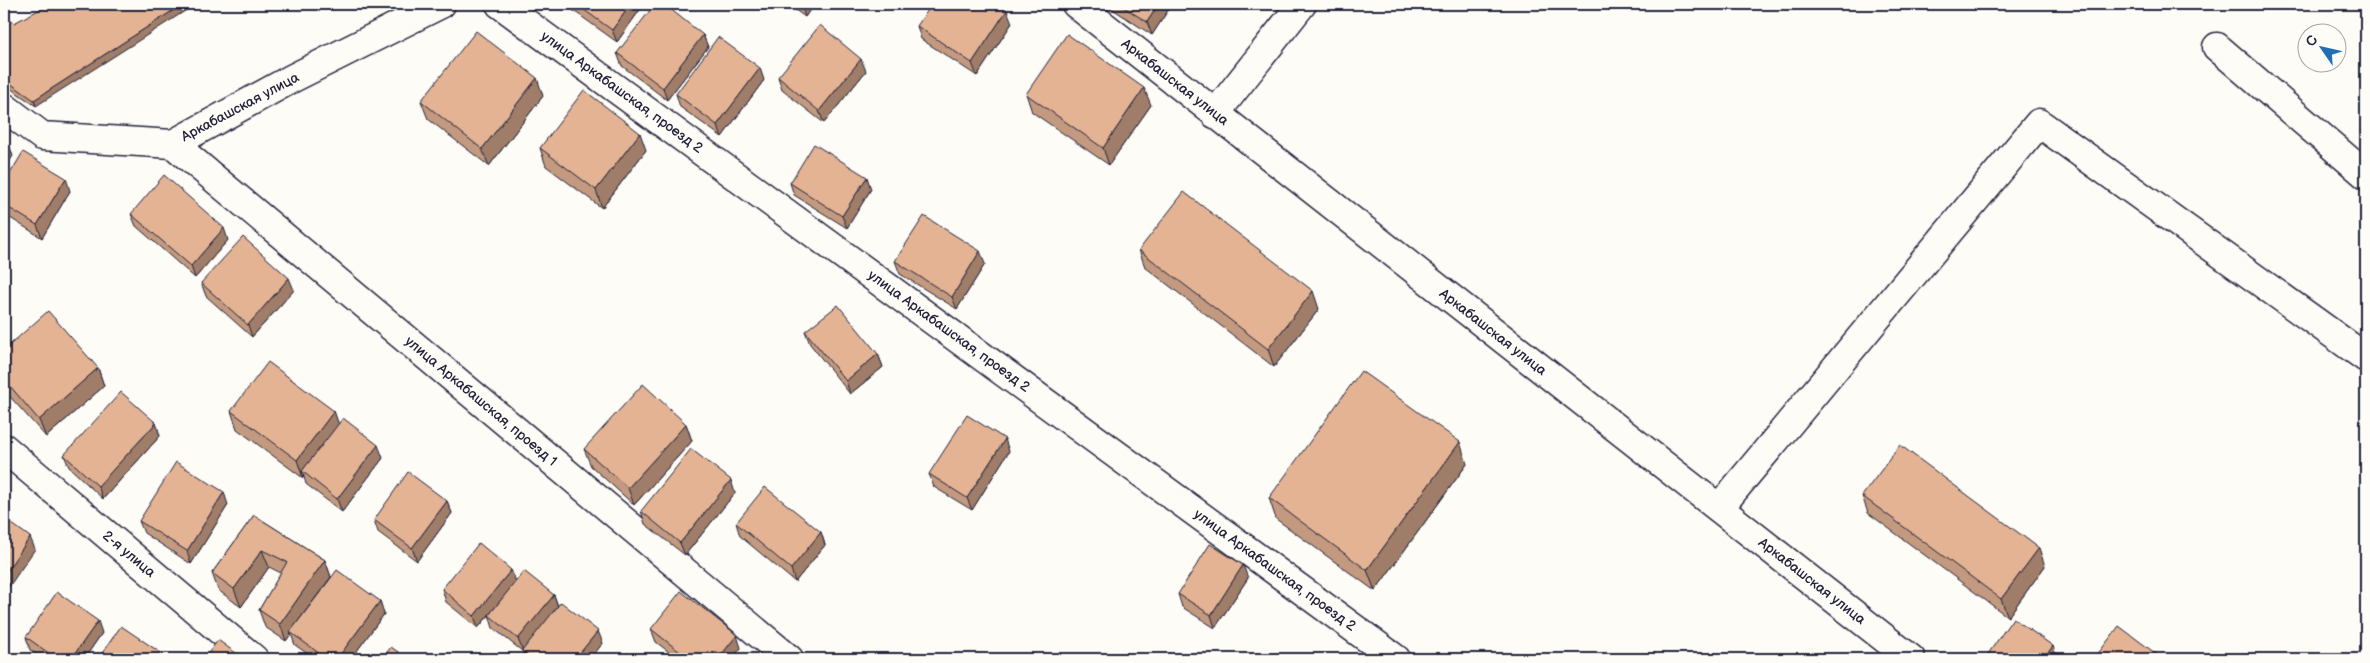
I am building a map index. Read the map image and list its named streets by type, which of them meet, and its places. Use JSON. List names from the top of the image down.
{
  "streets": {
    "street": [
      "Аркабашская улица",
      "улица Аркабашская, проезд 2",
      "улица Аркабашская, проезд 1",
      "2-я улица"
    ]
  },
  "crossings": [
    ["Аркабашская улица", "улица Аркабашская, проезд 1"]
  ],
  "north": "top left"
}
